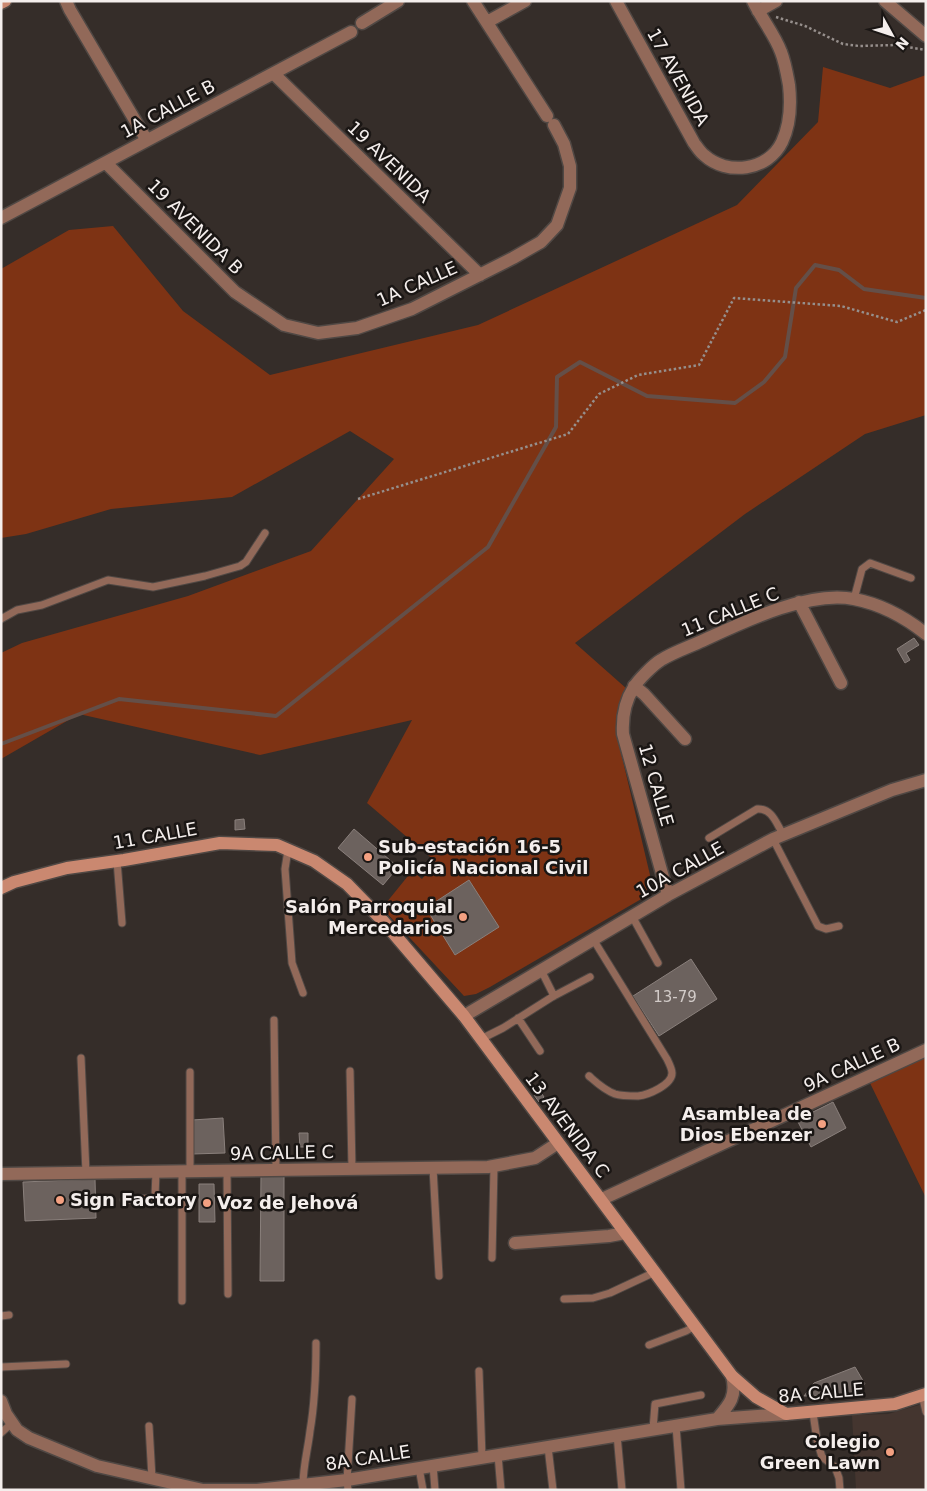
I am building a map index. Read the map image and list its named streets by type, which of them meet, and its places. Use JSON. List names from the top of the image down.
{
  "streets": {
    "street": [
      "17 AVENIDA",
      "1A CALLE B",
      "19 AVENIDA",
      "19 AVENIDA B",
      "1A CALLE",
      "11 CALLE C",
      "12 CALLE",
      "11 CALLE",
      "10A CALLE",
      "9A CALLE B",
      "13 AVENIDA C",
      "9A CALLE C",
      "8A CALLE"
    ]
  },
  "crossings": [
    ["1A CALLE B", "19 AVENIDA"],
    ["1A CALLE B", "19 AVENIDA B"],
    ["19 AVENIDA", "1A CALLE"],
    ["19 AVENIDA B", "1A CALLE"],
    ["11 CALLE C", "12 CALLE"],
    ["12 CALLE", "10A CALLE"],
    ["11 CALLE", "13 AVENIDA C"],
    ["10A CALLE", "13 AVENIDA C"],
    ["9A CALLE B", "13 AVENIDA C"],
    ["13 AVENIDA C", "9A CALLE C"],
    ["13 AVENIDA C", "8A CALLE"]
  ],
  "places": [
    "Sub-estación 16-5 Policía Nacional Civil",
    "Salón Parroquial Mercedarios",
    "Asamblea de Dios Ebenzer",
    "Sign Factory",
    "Voz de Jehová",
    "Colegio Green Lawn"
  ],
  "house_numbers": ["13-79"],
  "north": "bottom right"
}
